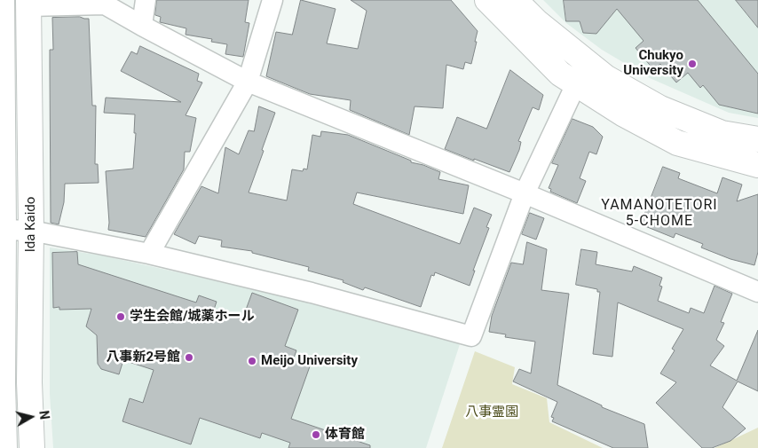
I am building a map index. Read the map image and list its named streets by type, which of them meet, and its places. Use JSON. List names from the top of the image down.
{
  "streets": {
    "main road": ["Ida Kaido"]
  },
  "districts": ["YAMANOTETORI 5-CHOME"],
  "parks": ["八事霊園"],
  "places": [
    "Chukyo University",
    "学生会館/城薬ホール",
    "八事新2号館",
    "Meijo University",
    "体育館"
  ],
  "north": "right"
}
